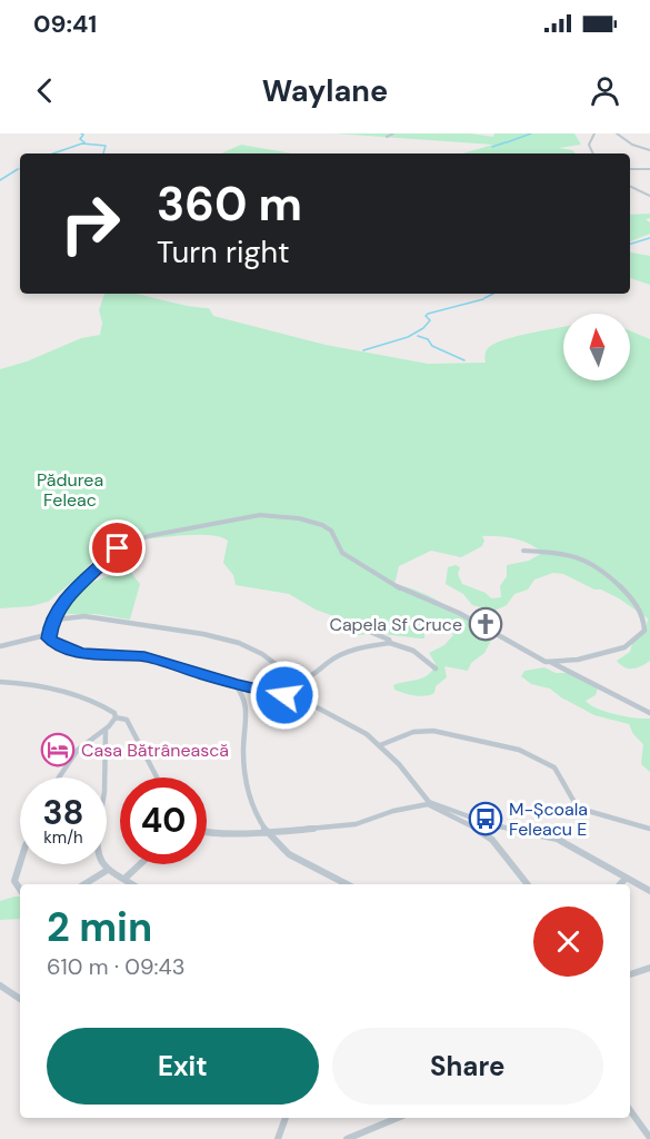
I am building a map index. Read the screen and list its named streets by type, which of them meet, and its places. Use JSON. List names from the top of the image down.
{
  "parks": ["Pădurea Feleac"],
  "places": {
    "church": ["Capela Sf Cruce"],
    "hotel": ["Casa Bătrânească"],
    "bus stop": ["M-Școala Feleacu E"]
  },
  "north": "top",
  "page": {
    "status": "09:41",
    "header": "Waylane",
    "turn": ["360 m", "Turn right"],
    "speed": "38 km/h",
    "limit": "40",
    "heading": ["2 min", "610 m · 09:43"],
    "buttons": ["Exit", "Share"]
  }
}
